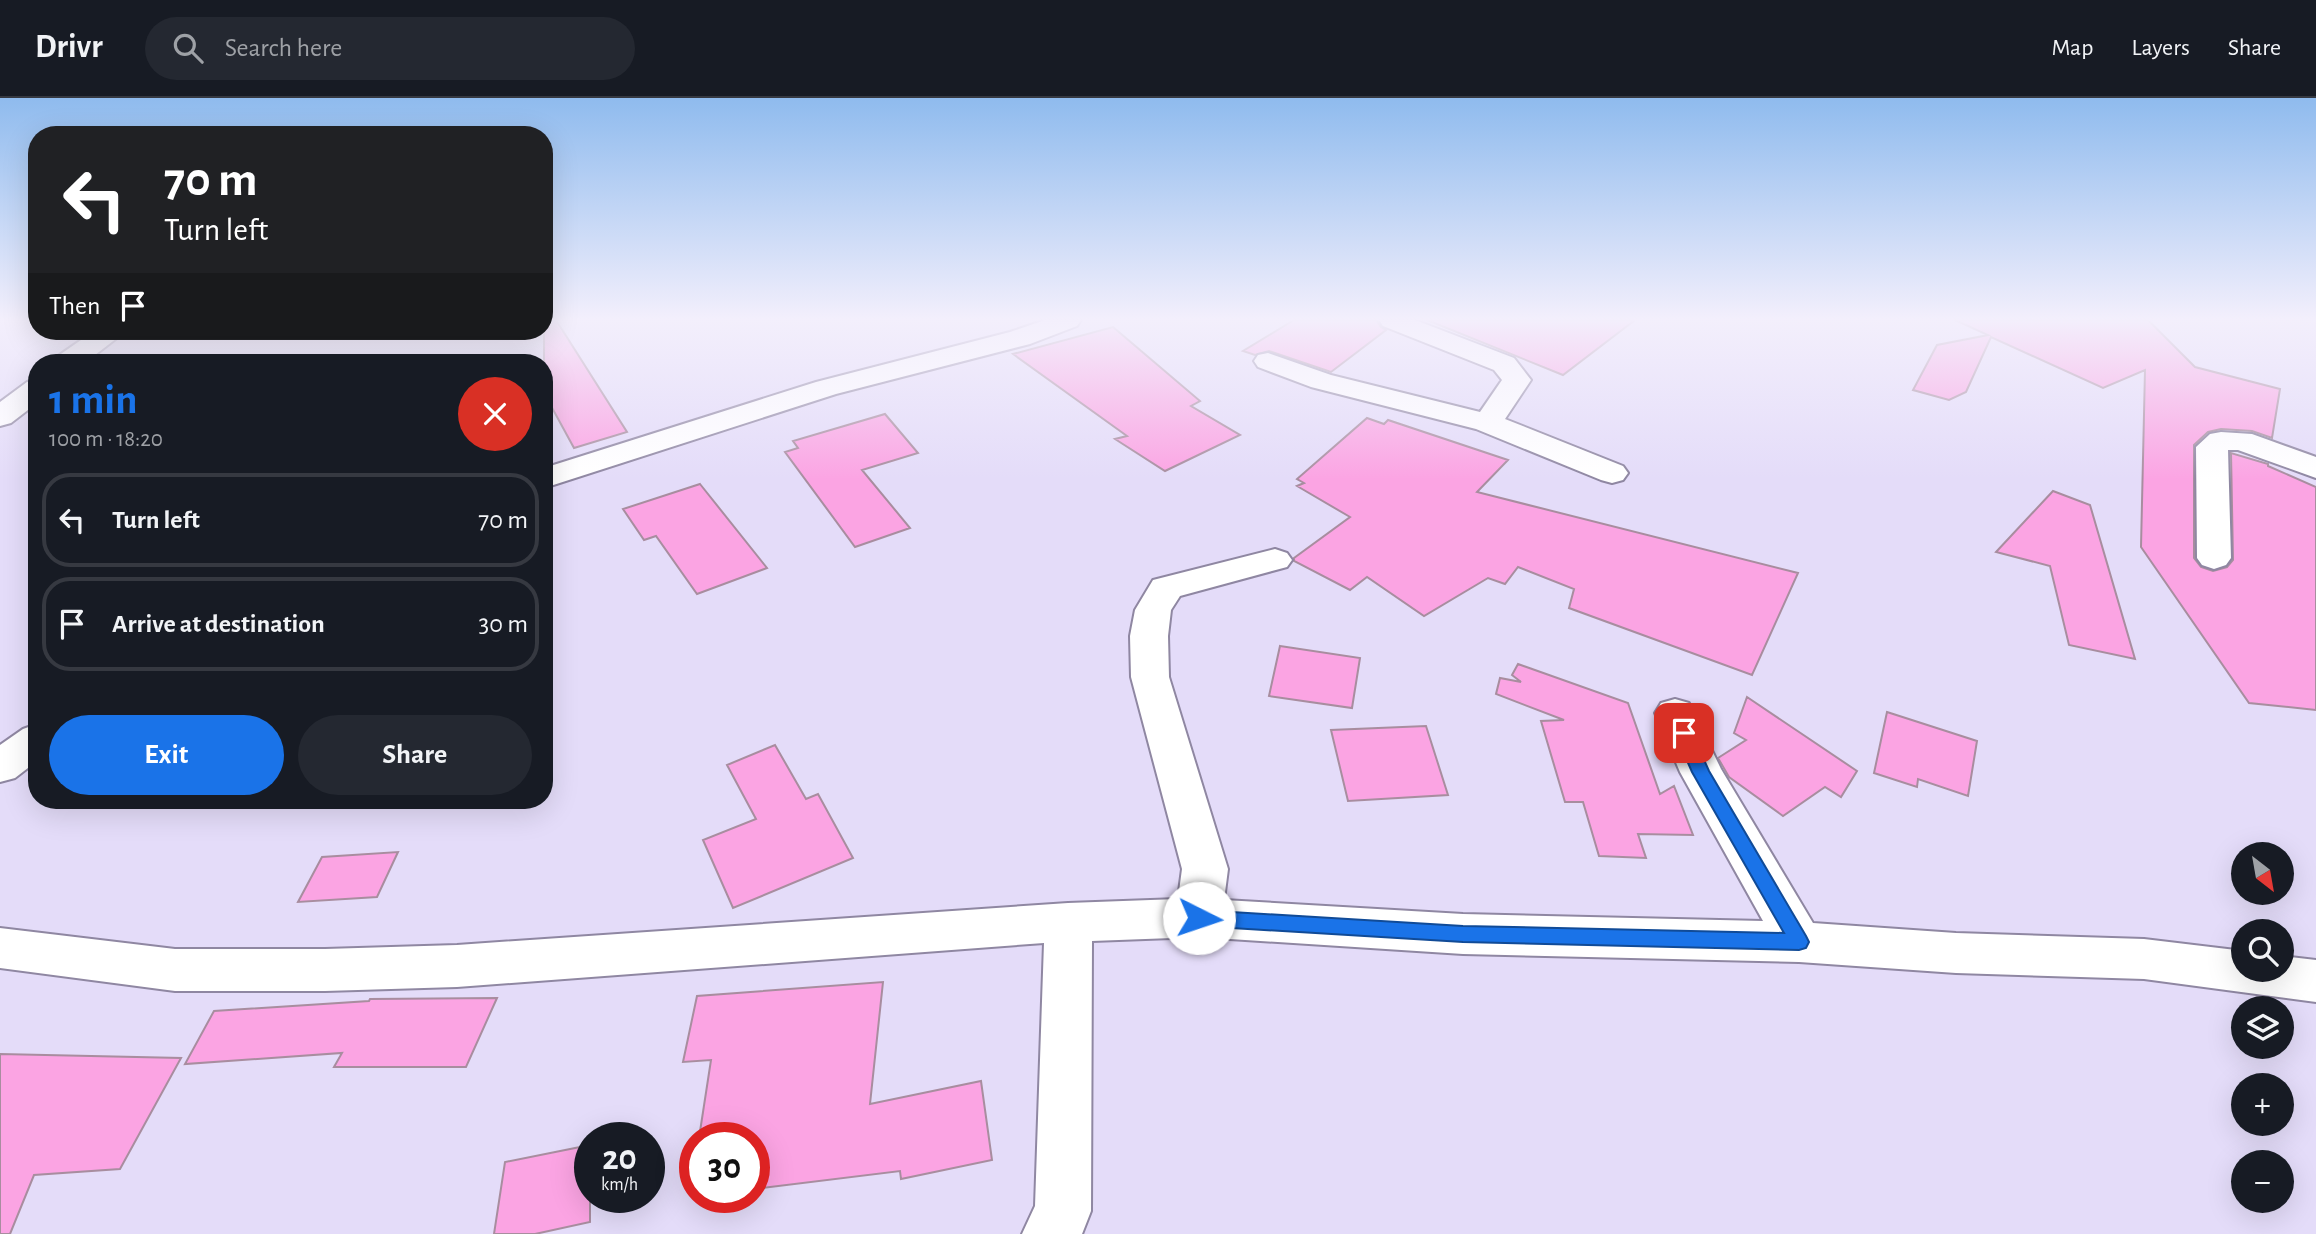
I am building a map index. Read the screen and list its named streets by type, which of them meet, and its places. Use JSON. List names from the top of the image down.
{
  "north": "bottom right",
  "page": {
    "header": "Drivr",
    "search": "Search here",
    "nav": ["Map", "Layers", "Share"],
    "turn": ["70 m", "Turn left"],
    "then": "Then",
    "heading": ["1 min", "100 m · 18:20"],
    "list": [
      {
        "name": "Turn left",
        "value": "70 m"
      },
      {
        "name": "Arrive at destination",
        "value": "30 m"
      }
    ],
    "buttons": ["Exit", "Share"],
    "map_buttons": ["+", "−"],
    "speed": "20 km/h",
    "limit": "30"
  }
}
